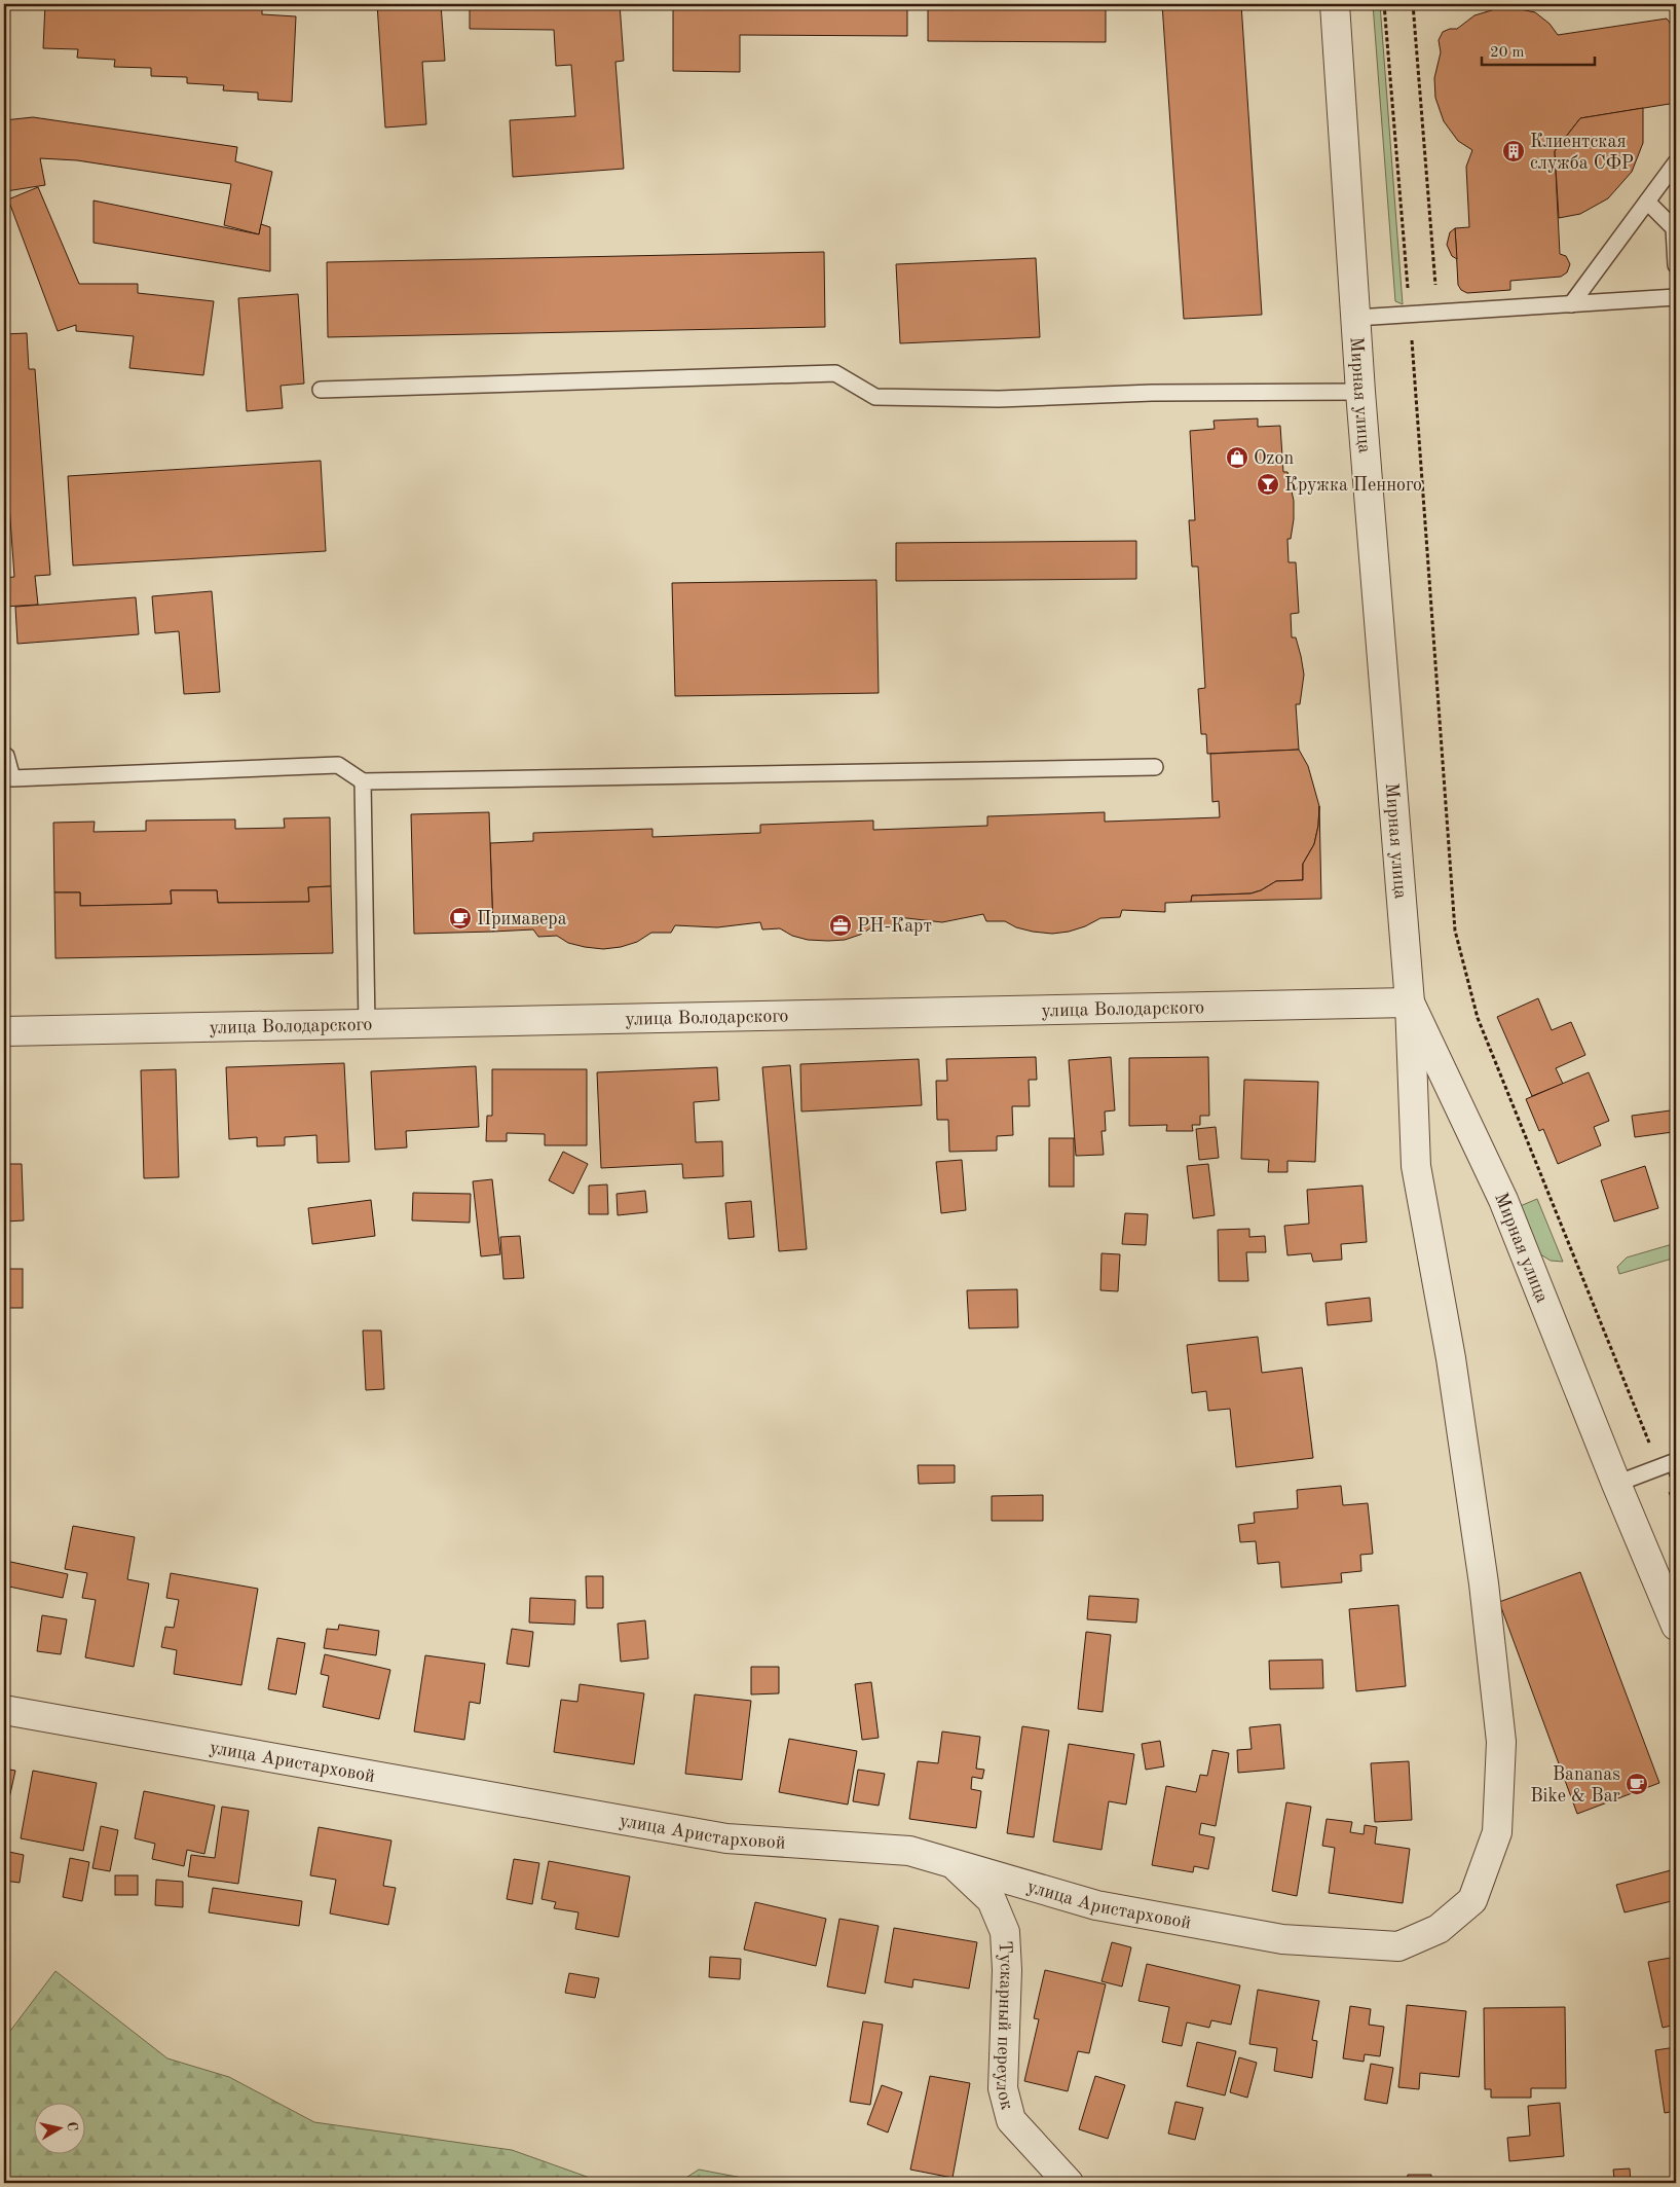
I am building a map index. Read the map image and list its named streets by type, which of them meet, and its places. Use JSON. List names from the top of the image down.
{
  "streets": {
    "street": [
      "Мирная улица",
      "улица Володарского",
      "улица Аристарховой",
      "Тускарный переулок"
    ]
  },
  "crossings": [
    ["Мирная улица", "улица Володарского"],
    ["Мирная улица", "улица Аристарховой"],
    ["улица Володарского", "улица Аристарховой"],
    ["улица Аристарховой", "Тускарный переулок"]
  ],
  "places": {
    "building": ["Клиентская служба СФР"],
    "shop": ["Ozon"],
    "bar": ["Кружка Пенного"],
    "cafe": ["Примавера", "Bananas Bike & Bar"],
    "office": ["РН-Карт"]
  },
  "scale_bar": "20 m",
  "north": "right"
}
